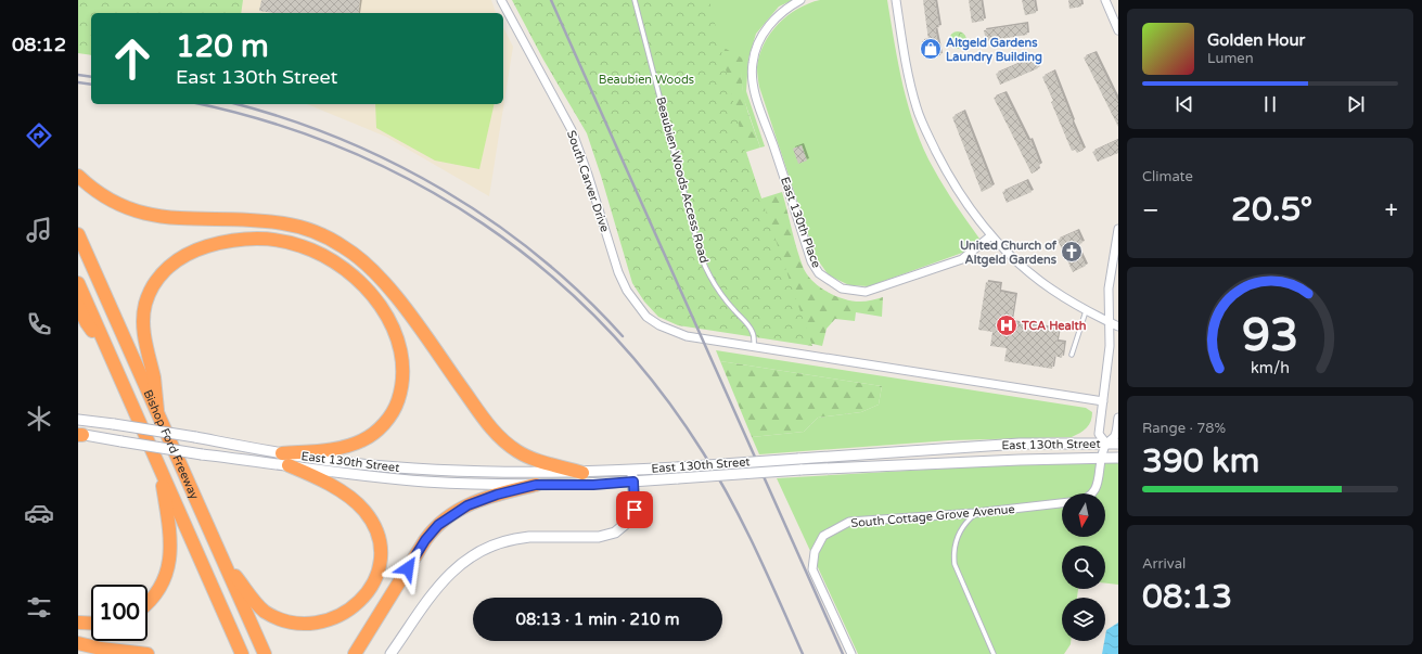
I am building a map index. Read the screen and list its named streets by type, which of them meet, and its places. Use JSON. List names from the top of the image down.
{
  "streets": {
    "highway": ["Bishop Ford Freeway"],
    "main road": ["East 130th Street"],
    "street": ["South Carver Drive", "East 130th Place", "South Cottage Grove Avenue"],
    "lane": ["Beaubien Woods Access Road"]
  },
  "crossings": [
    ["Beaubien Woods Access Road", "South Carver Drive"]
  ],
  "parks": ["Beaubien Woods"],
  "places": {
    "shop": ["Altgeld Gardens Laundry Building"],
    "church": ["United Church of Altgeld Gardens"],
    "hospital": ["TCA Health"]
  },
  "north": "bottom",
  "page": {
    "tabs": "08:12",
    "turn": ["120 m", "East 130th Street"],
    "song": ["Golden Hour", "Lumen"],
    "tile": [
      "Climate",
      ["Range · 78%", "390 km"],
      ["Arrival", "08:13"]
    ],
    "heat": ["−", "20.5°", "+"],
    "limit": "100",
    "trip": "08:13 · 1 min · 210 m",
    "gauge": ["93", "km/h"]
  }
}
